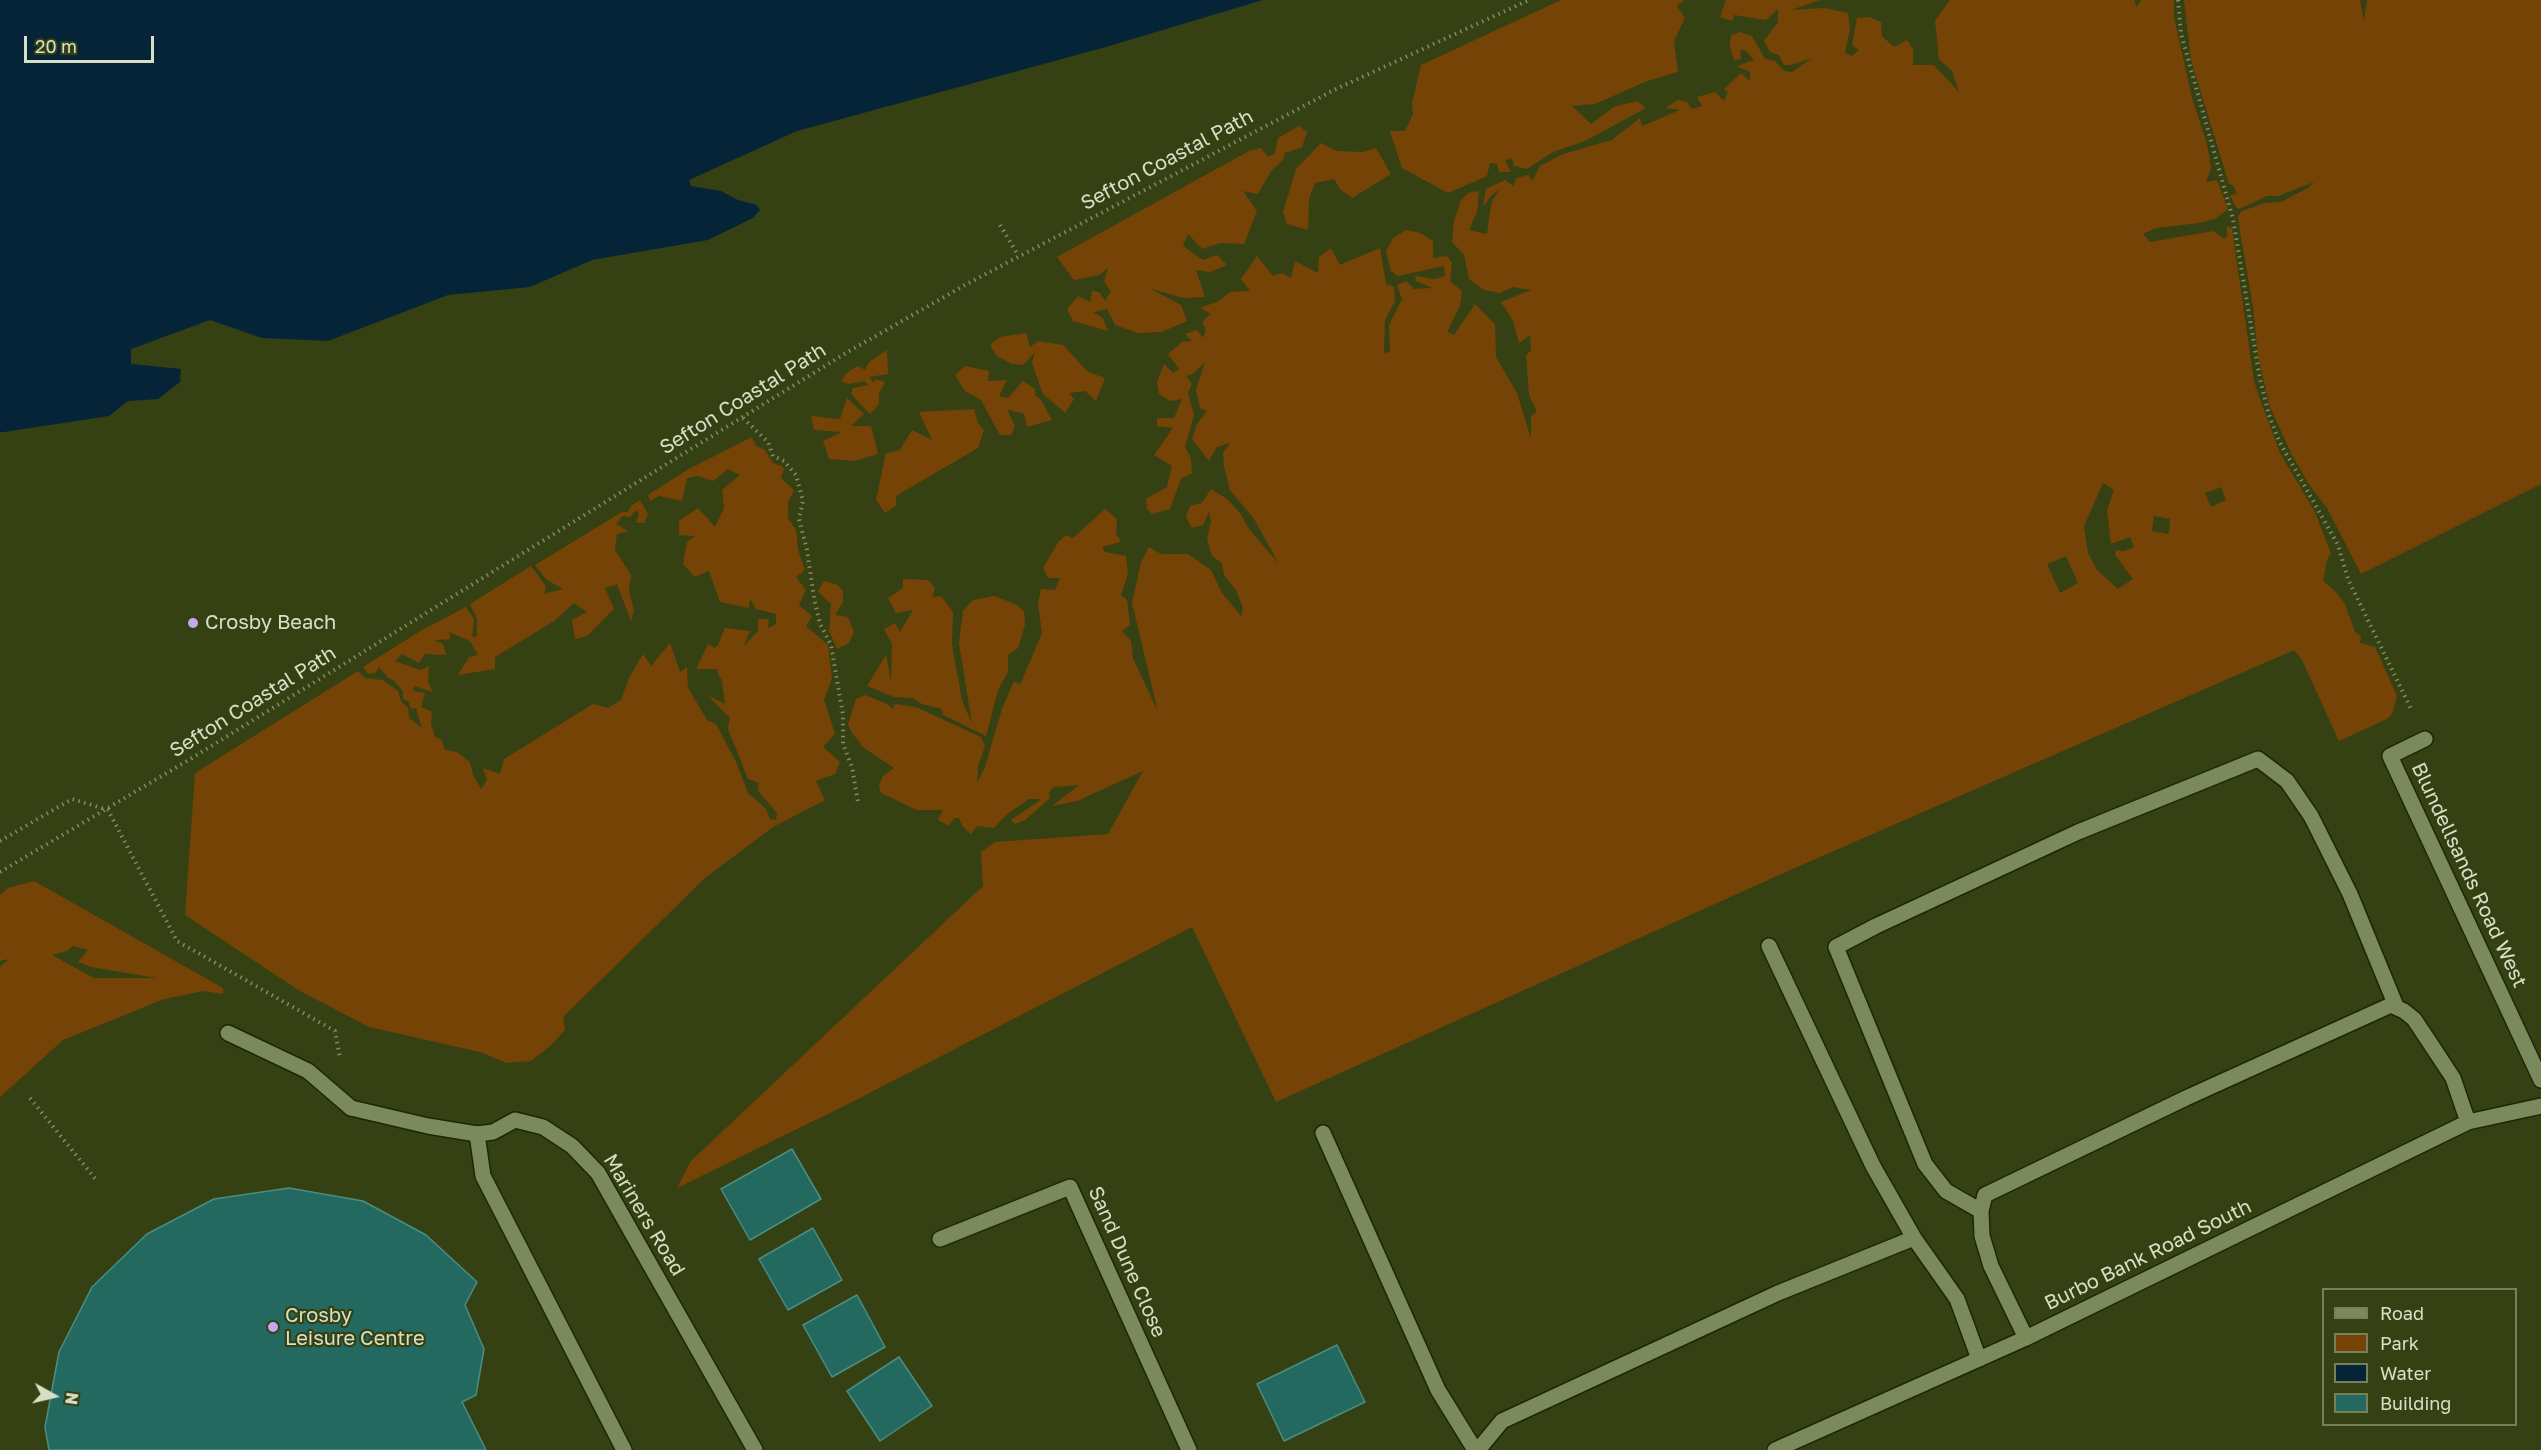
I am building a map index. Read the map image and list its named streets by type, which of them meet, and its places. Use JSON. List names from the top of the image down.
{
  "streets": {
    "street": [
      "Blundellsands Road West",
      "Mariners Road",
      "Burbo Bank Road South",
      "Sand Dune Close"
    ],
    "path": ["Sefton Coastal Path"]
  },
  "places": ["Crosby Beach", "Crosby Leisure Centre"],
  "legend": [
    "Road",
    "Park",
    "Water",
    "Building"
  ],
  "scale_bar": "20 m",
  "north": "right"
}
